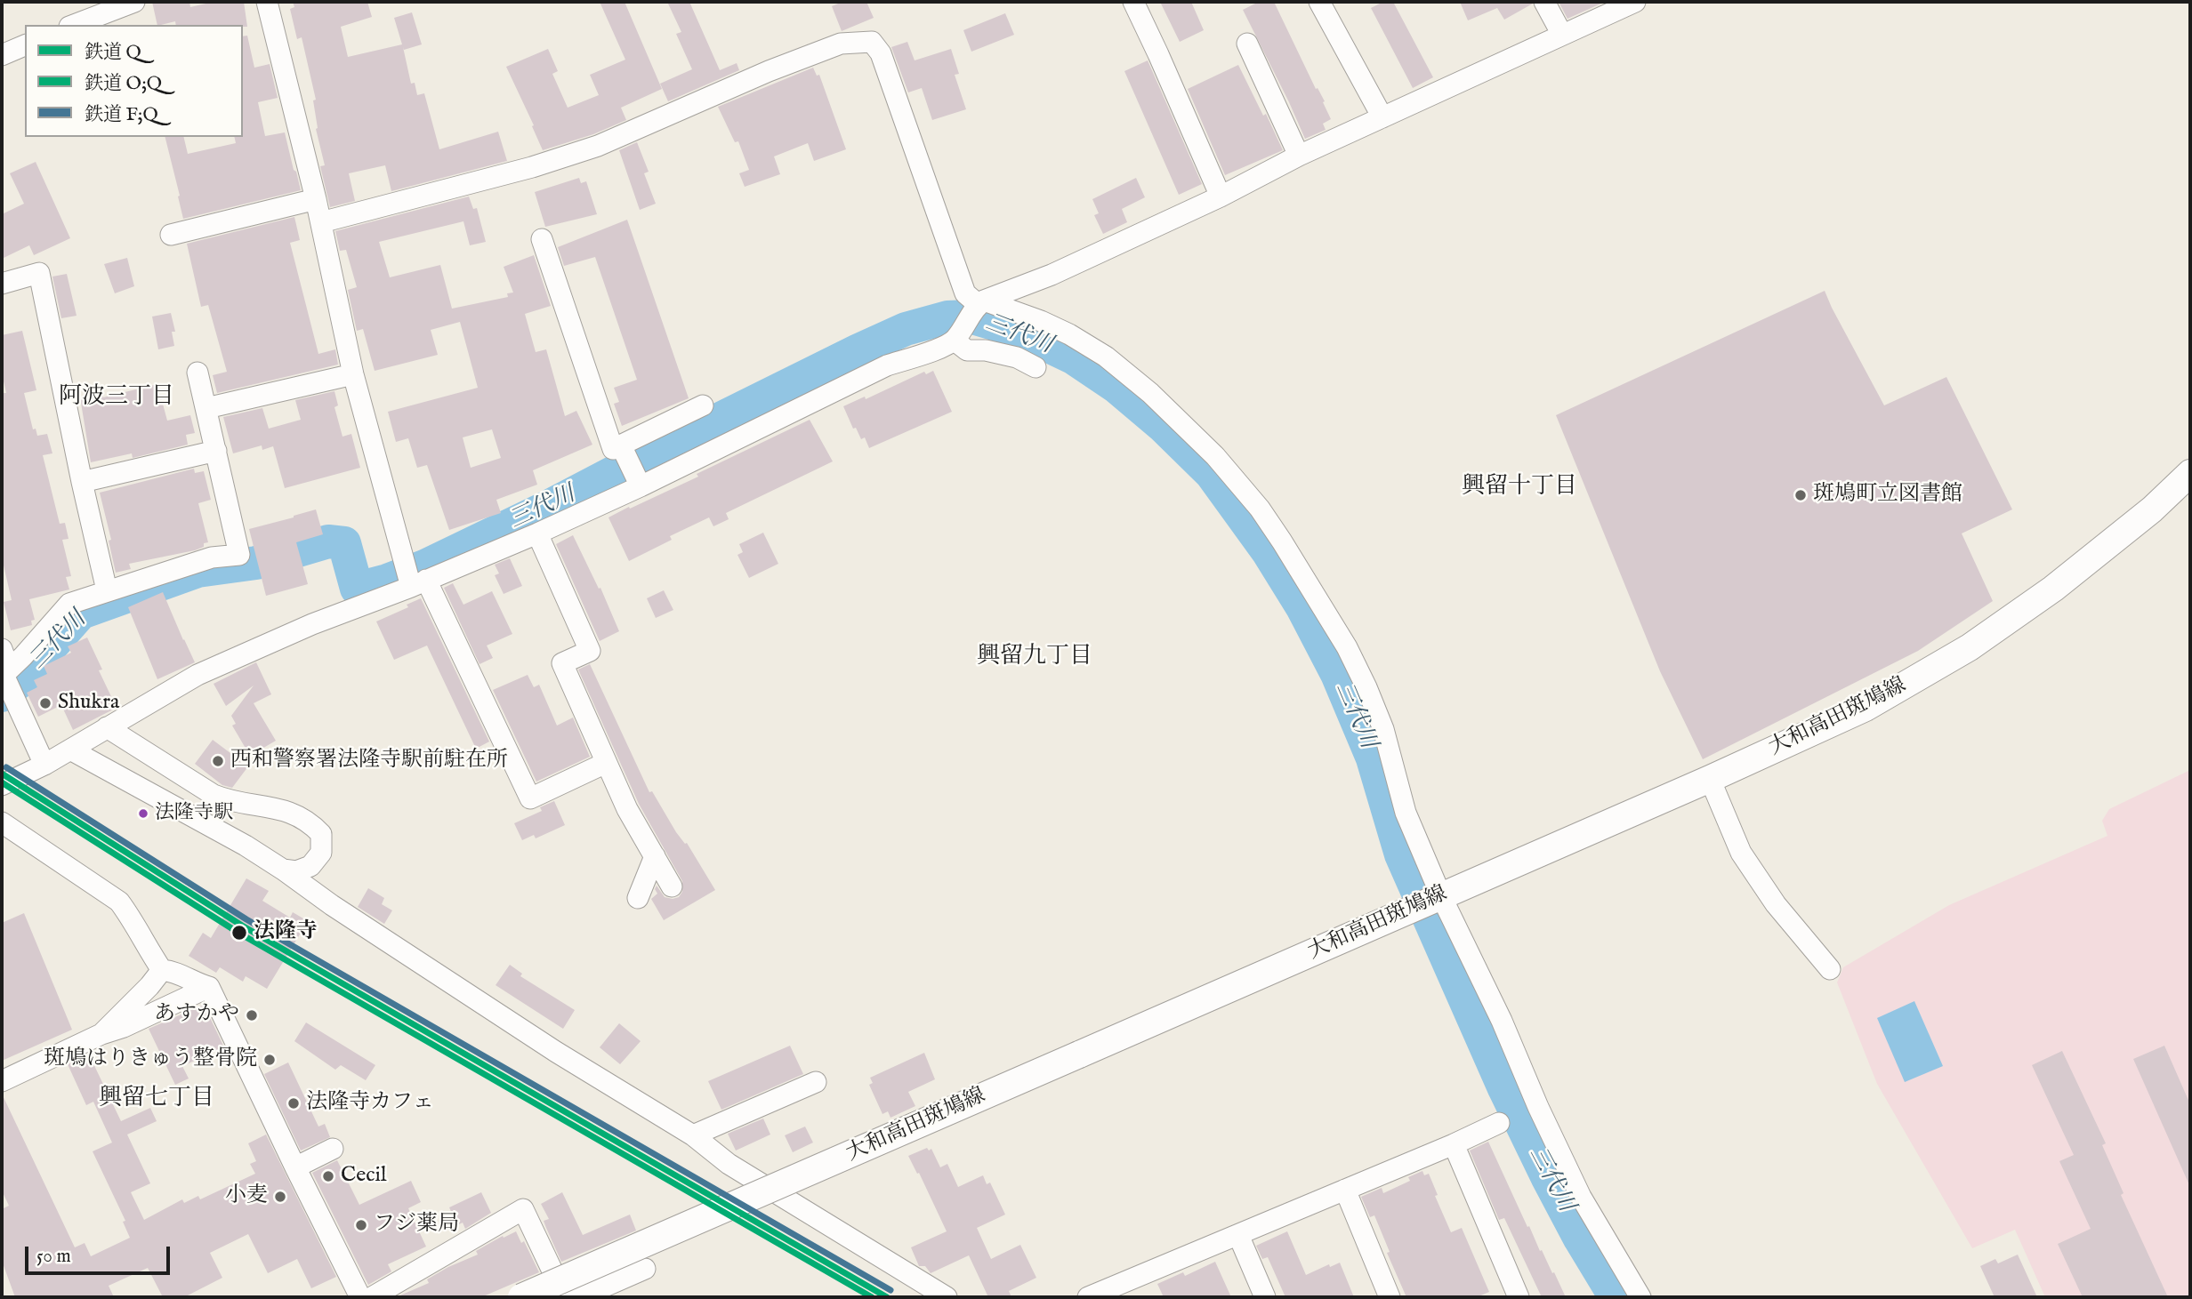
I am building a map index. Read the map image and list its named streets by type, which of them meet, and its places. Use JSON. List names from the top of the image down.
{
  "streets": {
    "main road": ["大和高田斑鳩線"]
  },
  "districts": [
    "阿波三丁目",
    "興留十丁目",
    "興留九丁目",
    "興留七丁目"
  ],
  "water": ["三代川"],
  "places": [
    "斑鳩町立図書館",
    "Shukra",
    "西和警察署法隆寺駅前駐在所",
    "法隆寺駅",
    "法隆寺",
    "あすかや",
    "斑鳩はりきゅう整骨院",
    "法隆寺カフェ",
    "Cecil",
    "小麦",
    "フジ薬局"
  ],
  "lines": ["rail line F;Q", "rail line Q", "rail line O;Q"],
  "legend": ["鉄道 Q", "鉄道 O;Q", "鉄道 F;Q"],
  "scale_bar": "50 m"
}
